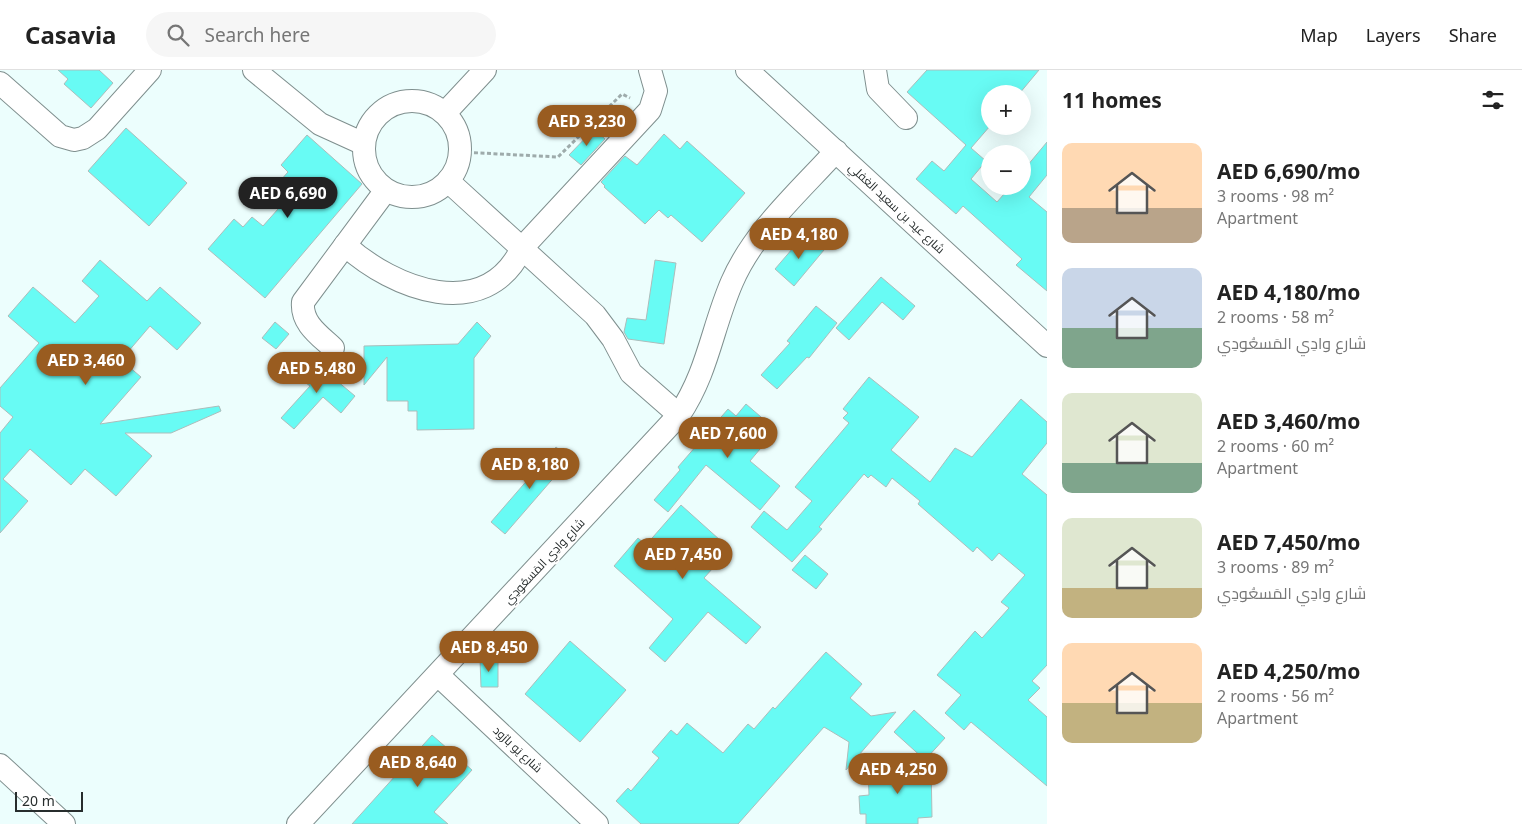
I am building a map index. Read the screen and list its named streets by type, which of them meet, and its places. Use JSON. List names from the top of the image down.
{
  "streets": {
    "street": ["شارع عيد بن سعيد الغفلي", "شارع وادِي المَسعُودِي", "شارع يَو بارُود"]
  },
  "crossings": [
    ["شارع عيد بن سعيد الغفلي", "شارع وادِي المَسعُودِي"],
    ["شارع وادِي المَسعُودِي", "شارع يَو بارُود"]
  ],
  "scale_bar": "20 m",
  "page": {
    "header": "Casavia",
    "search": "Search here",
    "nav": ["Map", "Layers", "Share"],
    "heading": "11 homes",
    "map_buttons": ["+", "−"],
    "price": [
      "AED 3,230",
      "AED 6,690",
      "AED 4,180",
      "AED 3,460",
      "AED 5,480",
      "AED 7,600",
      "AED 8,180",
      "AED 7,450",
      "AED 8,450",
      "AED 8,640",
      "AED 4,250"
    ],
    "list": [
      {
        "name": "AED 6,690/mo",
        "note": "3 rooms · 98 m² · Apartment"
      },
      {
        "name": "AED 4,180/mo",
        "note": "2 rooms · 58 m² · شارع وادِي المَسعُودِي"
      },
      {
        "name": "AED 3,460/mo",
        "note": "2 rooms · 60 m² · Apartment"
      },
      {
        "name": "AED 7,450/mo",
        "note": "3 rooms · 89 m² · شارع وادِي المَسعُودِي"
      },
      {
        "name": "AED 4,250/mo",
        "note": "2 rooms · 56 m² · Apartment"
      }
    ],
    "scale": "20 m"
  }
}
